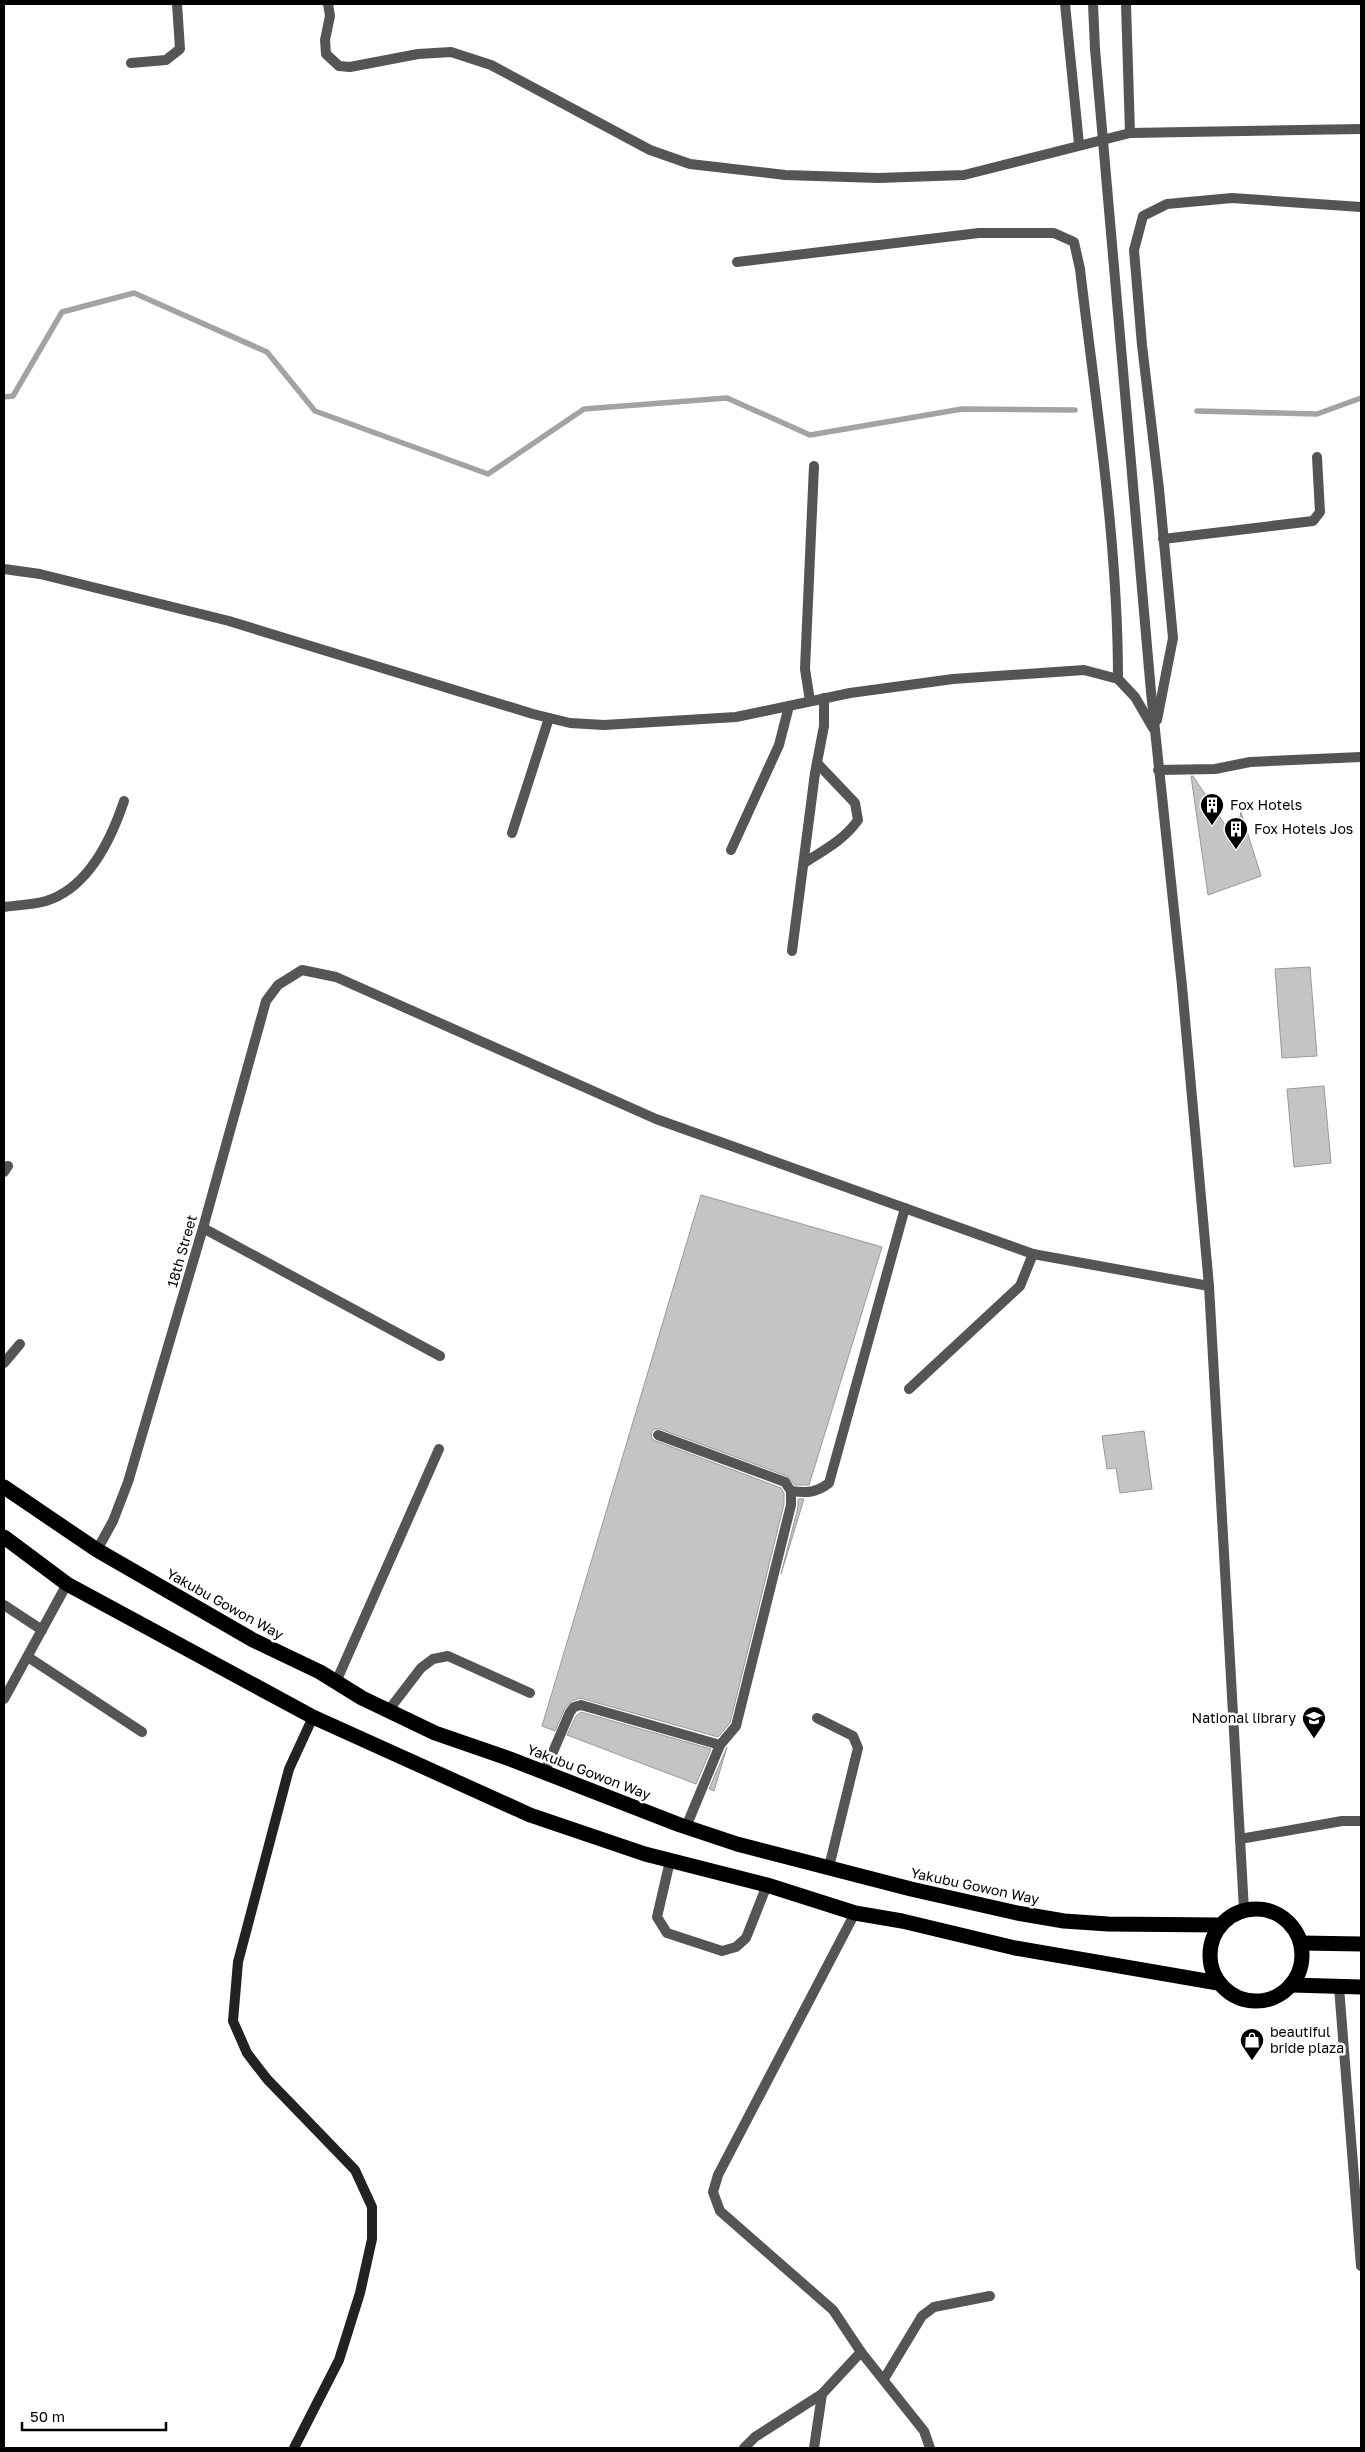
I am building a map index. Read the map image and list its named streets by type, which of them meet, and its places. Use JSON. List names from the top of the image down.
{
  "streets": {
    "highway": ["Yakubu Gowon Way"],
    "street": ["18th Street"]
  },
  "crossings": [
    ["18th Street", "Yakubu Gowon Way"]
  ],
  "places": {
    "building": ["Fox Hotels", "Fox Hotels Jos"],
    "school or university": ["National library"],
    "shop": ["beautiful bride plaza"]
  },
  "scale_bar": "50 m"
}
